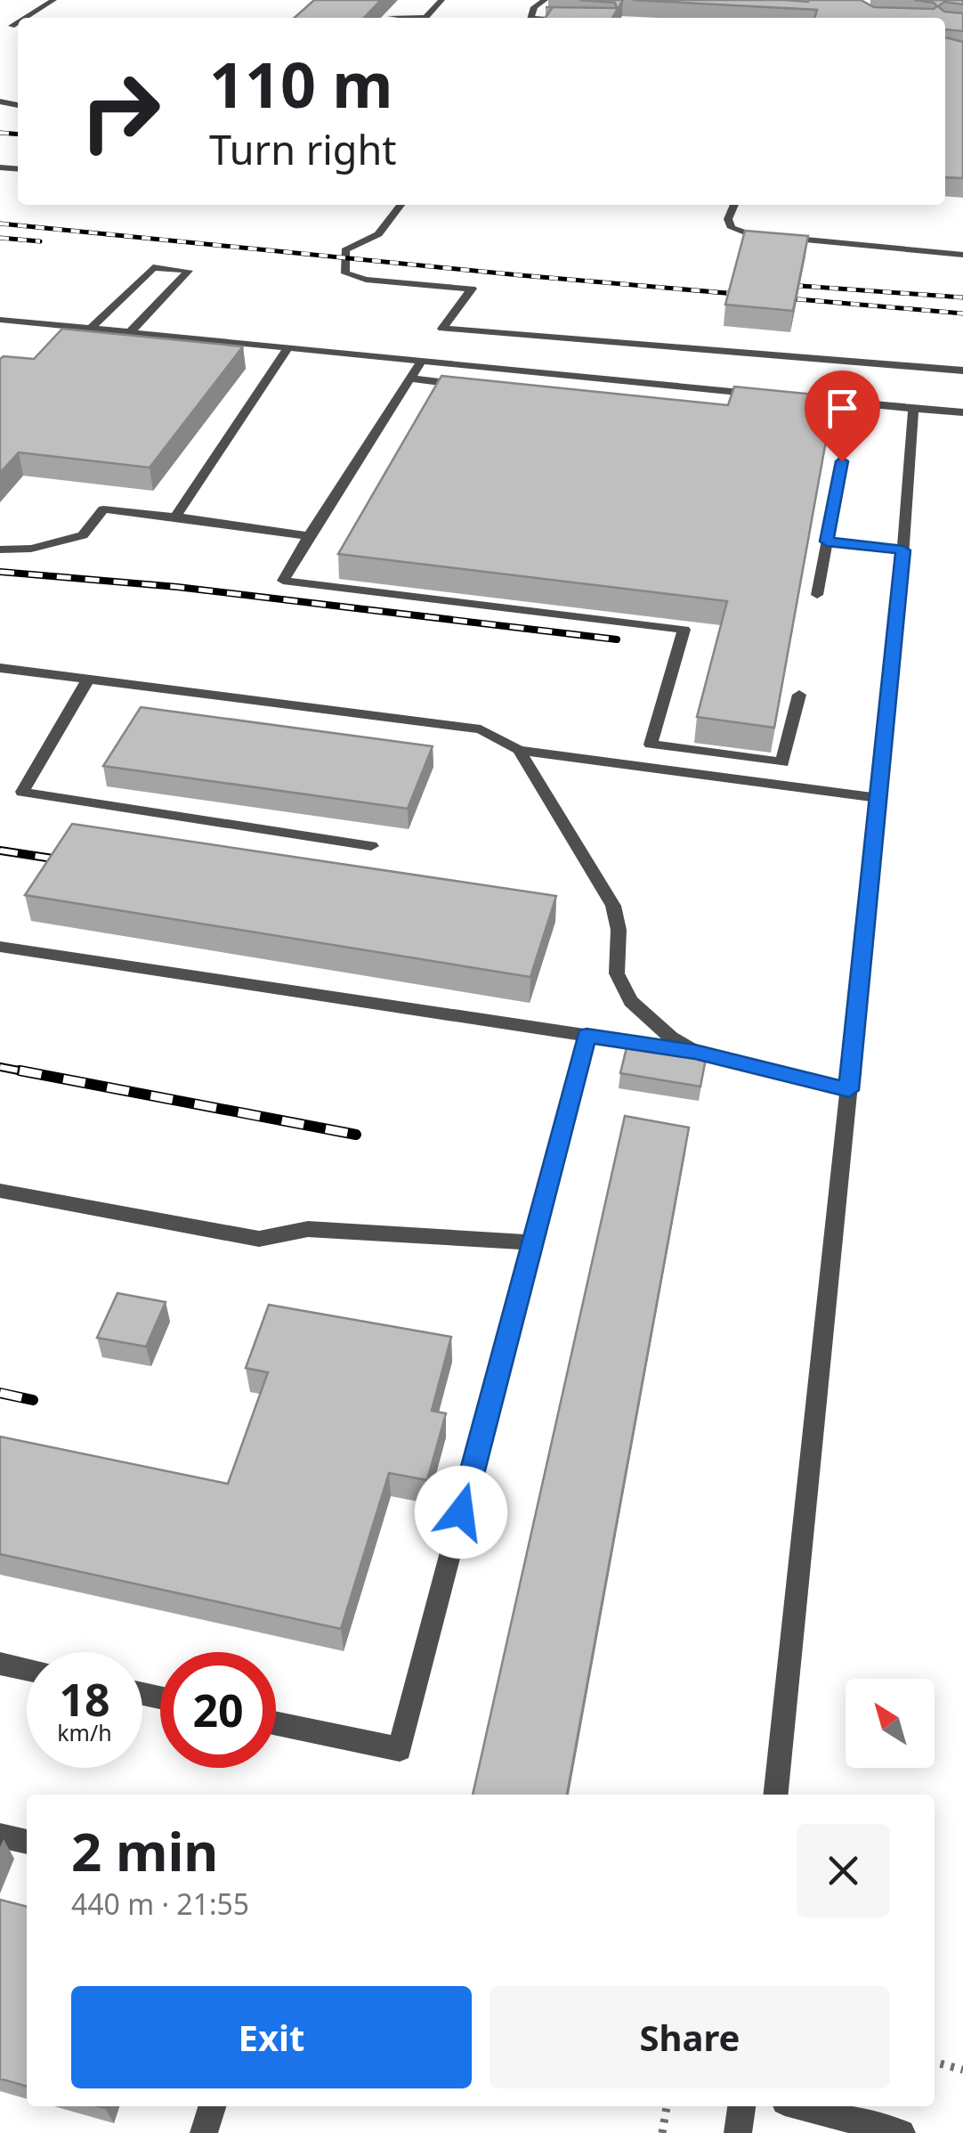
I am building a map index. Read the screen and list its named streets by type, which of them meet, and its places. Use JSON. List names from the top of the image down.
{
  "north": "top left",
  "page": {
    "turn": ["110 m", "Turn right"],
    "speed": "18 km/h",
    "limit": "20",
    "heading": ["2 min", "440 m · 21:55"],
    "buttons": ["Exit", "Share"]
  }
}
